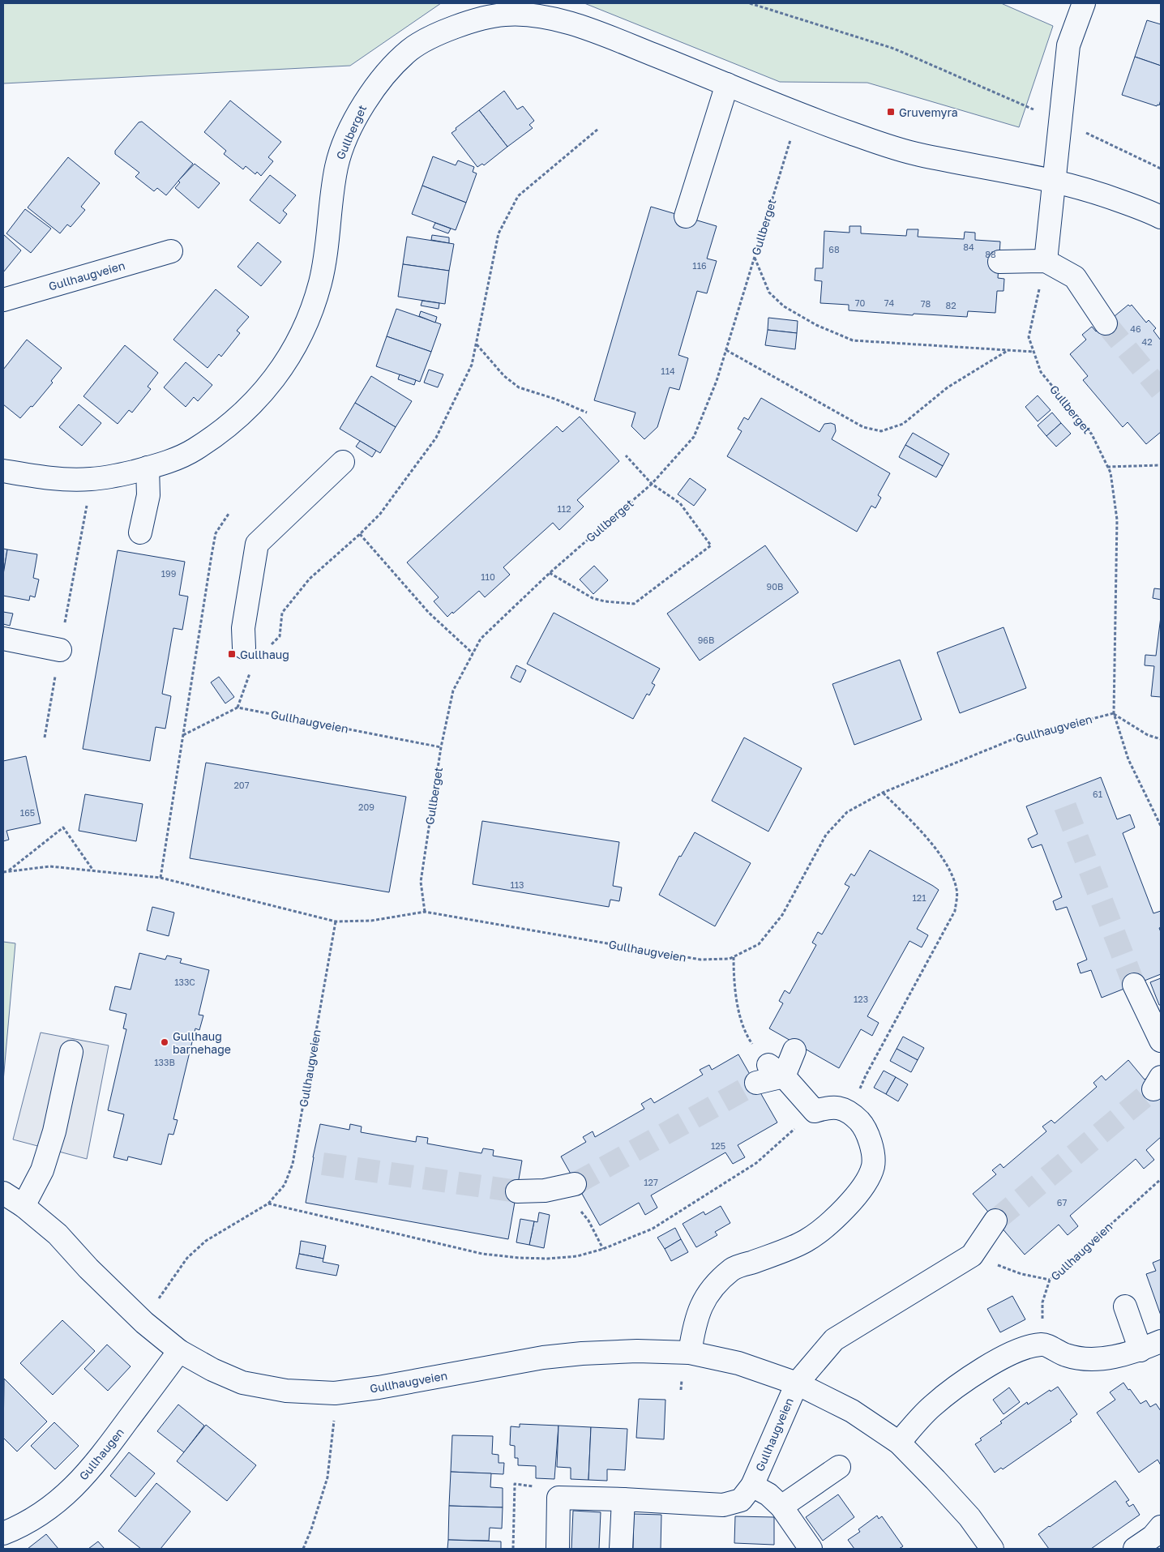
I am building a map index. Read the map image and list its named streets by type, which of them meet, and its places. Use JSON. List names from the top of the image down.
{
  "streets": {
    "street": ["Gullberget", "Gullhaugveien", "Gullhaugen"]
  },
  "crossings": [
    ["Gullberget", "Gullhaugveien"],
    ["Gullhaugveien", "Gullhaugen"]
  ],
  "places": {
    "transit": ["Gruvemyra", "Gullhaug"],
    "other": ["Gullhaug barnehage"]
  },
  "house_numbers": [
    "84",
    "68",
    "88",
    "116",
    "70",
    "74",
    "78",
    "82",
    "46",
    "42",
    "114",
    "112",
    "199",
    "110",
    "90B",
    "96B",
    "207",
    "61",
    "209",
    "165",
    "113",
    "121",
    "133C",
    "123",
    "133B",
    "125",
    "127",
    "67"
  ]
}
